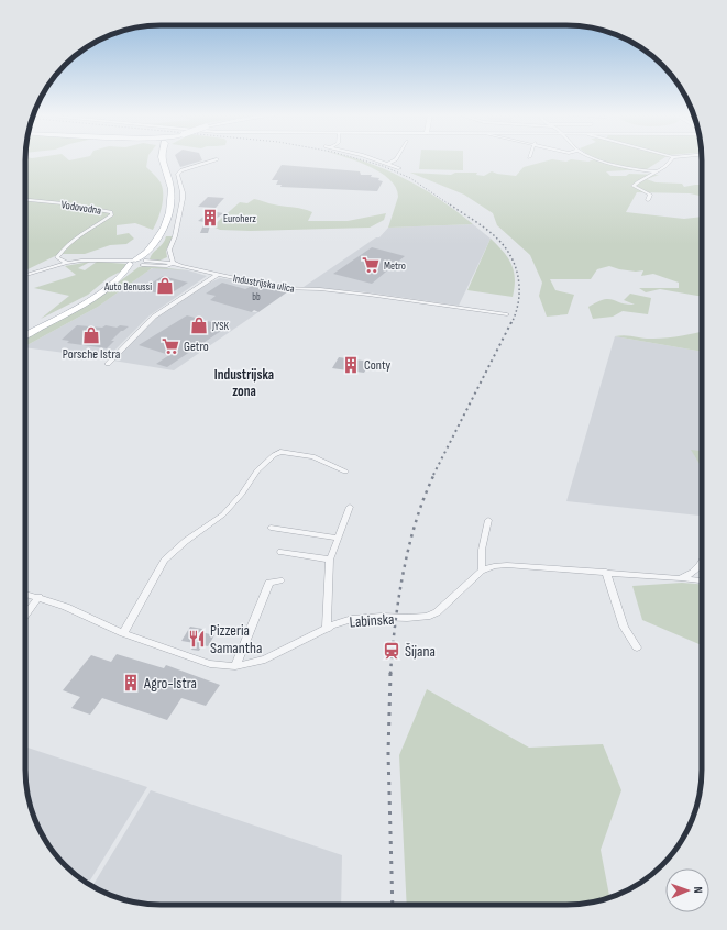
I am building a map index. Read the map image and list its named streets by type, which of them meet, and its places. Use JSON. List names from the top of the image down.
{
  "streets": {
    "street": ["Vodovodna", "Industrijska ulica", "Labinska"]
  },
  "crossings": [
    ["Vodovodna", "Industrijska ulica"]
  ],
  "districts": ["Industrijska zona"],
  "places": {
    "building": ["Euroherz", "Conty", "Agro-Istra"],
    "supermarket": ["Metro", "Getro"],
    "shop": ["Auto Benussi", "JYSK", "Porsche Istra"],
    "restaurant": ["Pizzeria Samantha"],
    "station": ["Šijana"]
  },
  "house_numbers": ["bb"],
  "north": "right"
}
